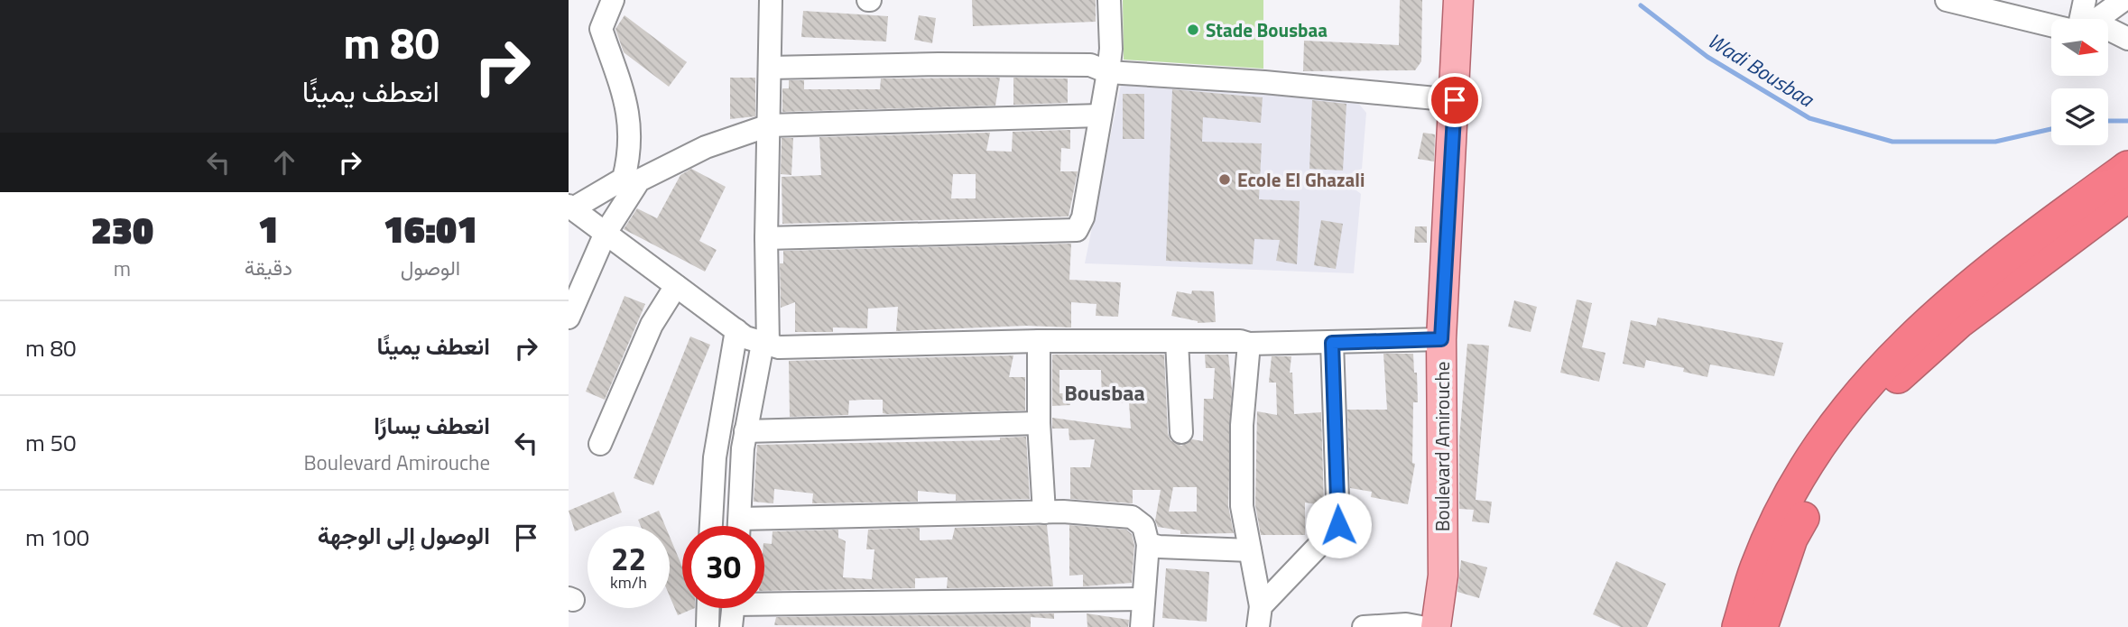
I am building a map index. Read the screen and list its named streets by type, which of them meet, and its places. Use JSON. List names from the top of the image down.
{
  "streets": {
    "main road": ["Boulevard Amirouche"]
  },
  "districts": ["Bousbaa"],
  "water": ["Wadi Bousbaa"],
  "places": ["Stade Bousbaa", "Ecole El Ghazali"],
  "north": "right",
  "page": {
    "turn": ["80 m", "انعطف يمينًا"],
    "eta": [
      "16:01",
      "الوصول",
      "1",
      "دقيقة",
      "230",
      "m"
    ],
    "list": [
      {
        "name": "انعطف يمينًا",
        "value": "80 m"
      },
      {
        "name": "انعطف يسارًا",
        "note": "Boulevard Amirouche",
        "value": "50 m"
      },
      {
        "name": "الوصول إلى الوجهة",
        "value": "100 m"
      }
    ],
    "speed": "22 km/h",
    "limit": "30"
  }
}
